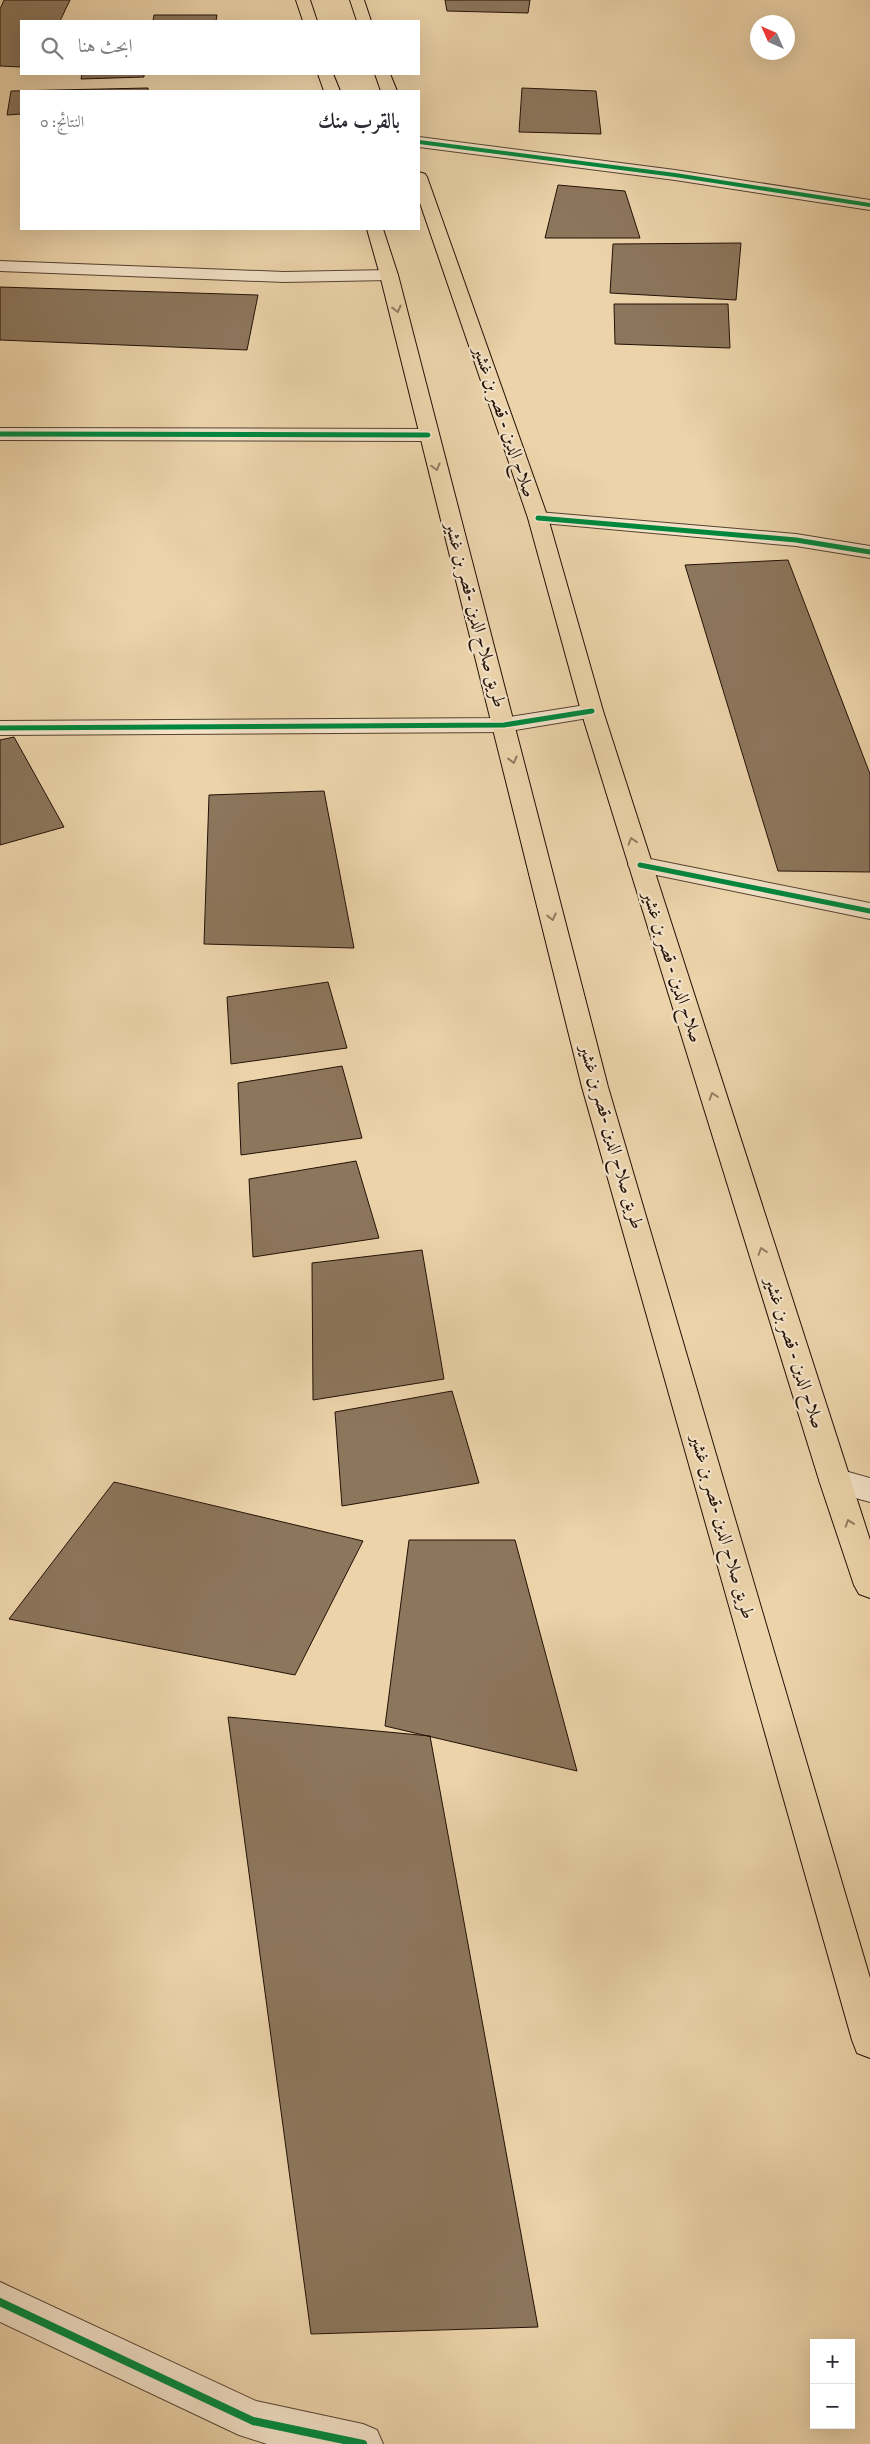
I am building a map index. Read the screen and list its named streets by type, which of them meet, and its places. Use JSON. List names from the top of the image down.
{
  "streets": {
    "highway": ["صلاح الدين - قصر بن غشير", "طريق صلاح الدين -قصر بن غشير"]
  },
  "one_way": ["صلاح الدين - قصر بن غشير", "طريق صلاح الدين -قصر بن غشير"],
  "north": "top left",
  "page": {
    "search": "ابحث هنا",
    "heading": ["بالقرب منك", "النتائج: 0"],
    "map_buttons": ["+", "−"]
  }
}
